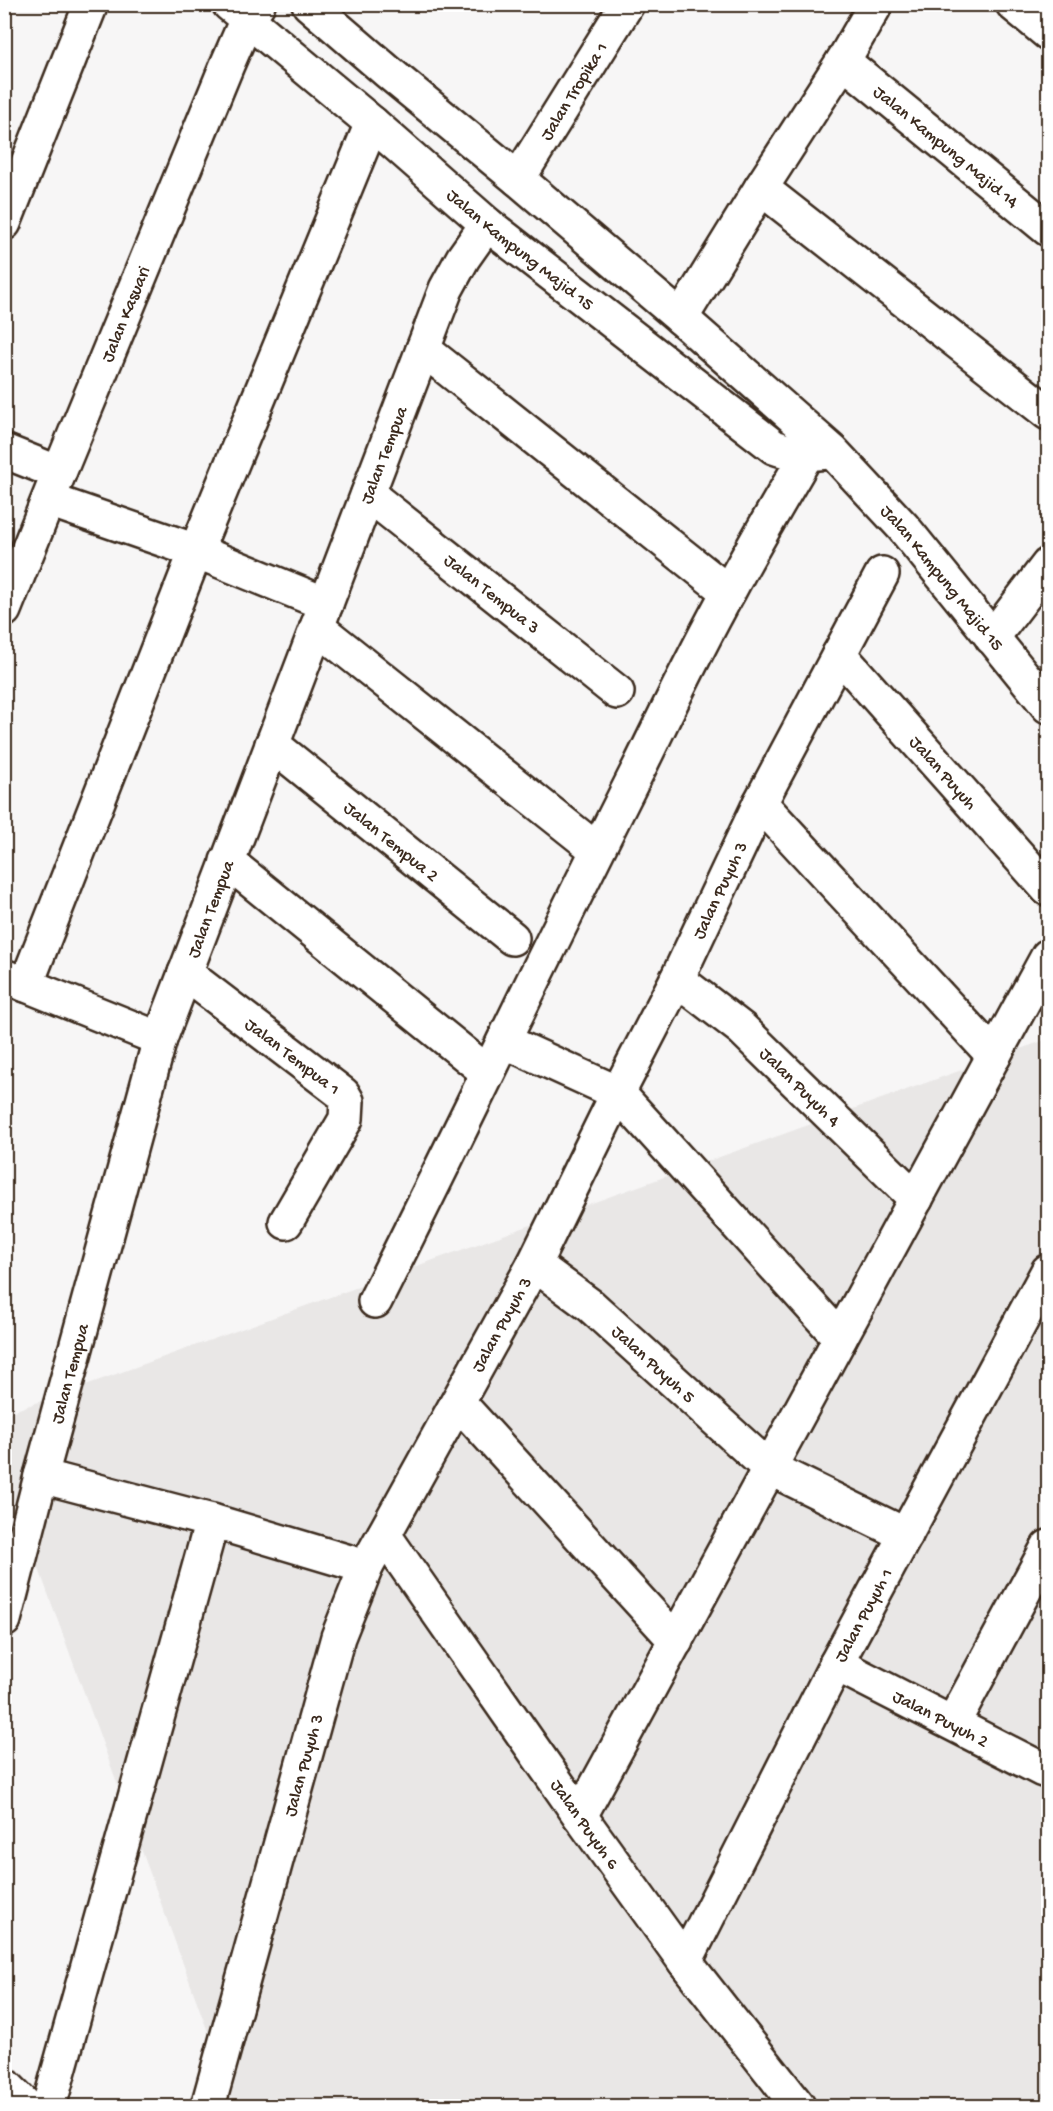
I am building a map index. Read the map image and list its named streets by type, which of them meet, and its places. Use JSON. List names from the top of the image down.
{
  "streets": {
    "street": [
      "Jalan Tropika 1",
      "Jalan Kampung Majid 14",
      "Jalan Kampung Majid 15",
      "Jalan Kasuari",
      "Jalan Tempua",
      "Jalan Tempua 3",
      "Jalan Puyuh",
      "Jalan Tempua 2",
      "Jalan Puyuh 3",
      "Jalan Tempua 1",
      "Jalan Puyuh 4",
      "Jalan Puyuh 5",
      "Jalan Puyuh 1",
      "Jalan Puyuh 2",
      "Jalan Puyuh 6"
    ]
  },
  "crossings": [
    ["Jalan Tropika 1", "Jalan Kampung Majid 15"],
    ["Jalan Kampung Majid 15", "Jalan Kasuari"],
    ["Jalan Kampung Majid 15", "Jalan Tempua"],
    ["Jalan Tempua", "Jalan Tempua 3"],
    ["Jalan Tempua", "Jalan Tempua 2"],
    ["Jalan Tempua", "Jalan Tempua 1"],
    ["Jalan Puyuh", "Jalan Puyuh 3"],
    ["Jalan Puyuh 3", "Jalan Puyuh 4"],
    ["Jalan Puyuh 3", "Jalan Puyuh 5"],
    ["Jalan Puyuh 3", "Jalan Puyuh 6"],
    ["Jalan Puyuh 5", "Jalan Puyuh 1"],
    ["Jalan Puyuh 1", "Jalan Puyuh 2"],
    ["Jalan Puyuh 1", "Jalan Puyuh 6"]
  ]
}
